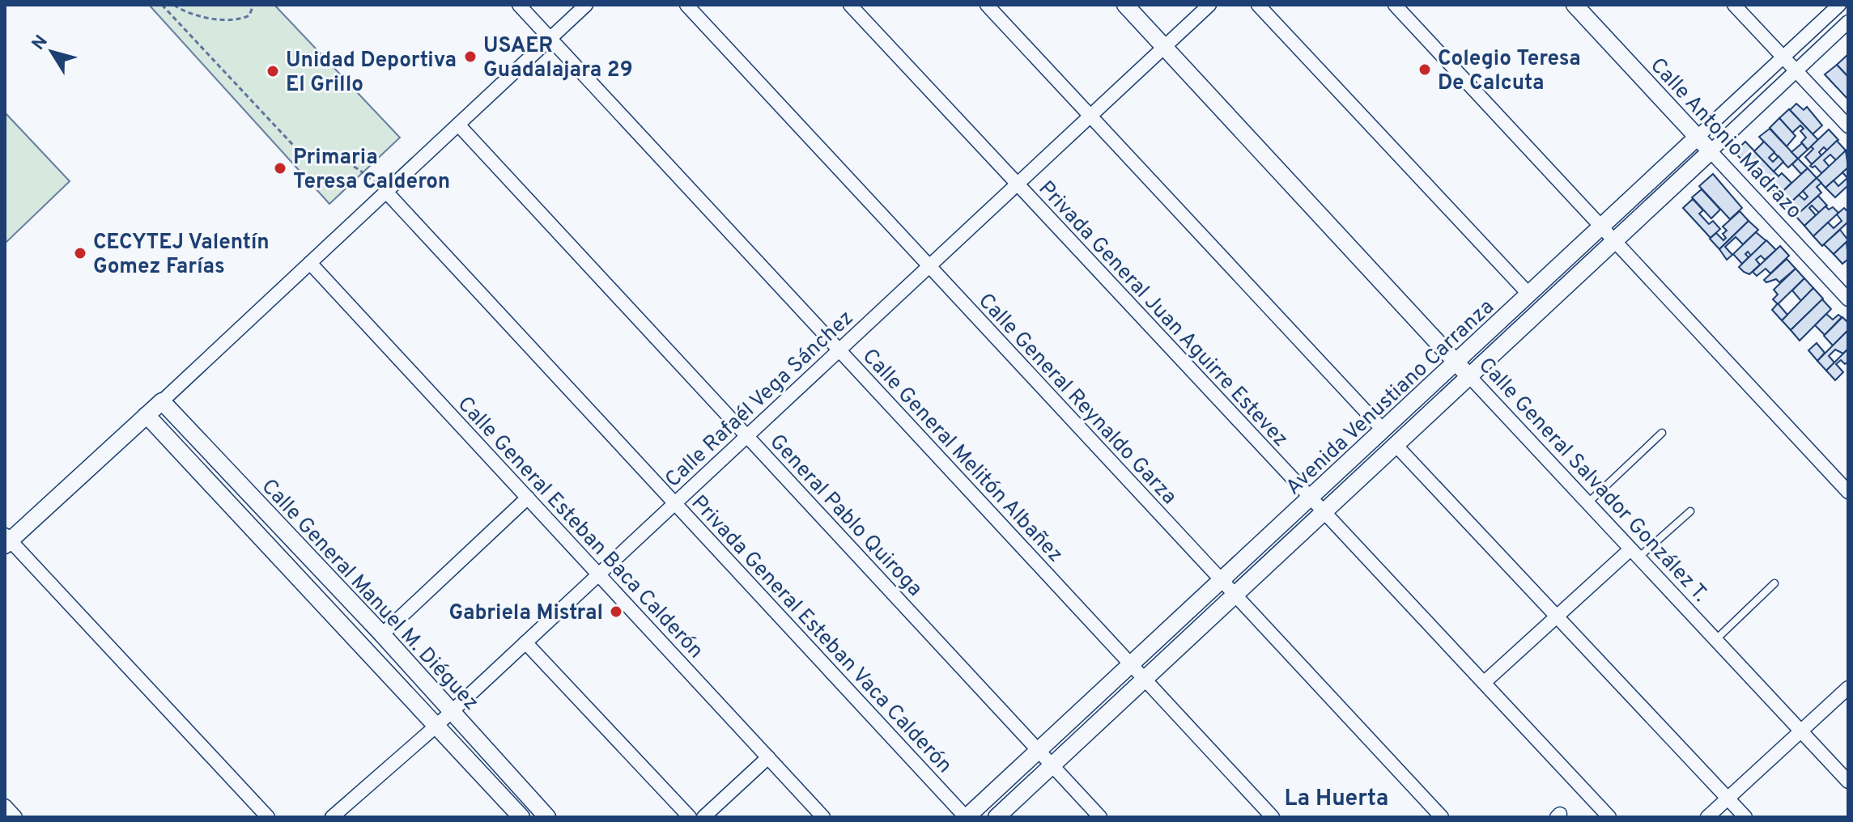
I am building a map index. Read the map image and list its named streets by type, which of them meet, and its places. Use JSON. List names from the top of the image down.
{
  "streets": {
    "street": [
      "Calle Antonio Madrazo",
      "Privada General Juan Aguirre Estevez",
      "Avenida Venustiano Carranza",
      "Calle Rafaél Vega Sánchez",
      "Calle General Reynaldo Garza",
      "Calle General Melitón Albañez",
      "Calle General Salvador González T.",
      "General Pablo Quiroga",
      "Calle General Esteban Baca Calderón",
      "Calle General Manuel M. Diéguez",
      "Privada General Esteban Vaca Calderón"
    ]
  },
  "crossings": [
    ["Calle Antonio Madrazo", "Avenida Venustiano Carranza"],
    ["Privada General Juan Aguirre Estevez", "Avenida Venustiano Carranza"],
    ["Privada General Juan Aguirre Estevez", "Calle Rafaél Vega Sánchez"],
    ["Avenida Venustiano Carranza", "Calle General Reynaldo Garza"],
    ["Avenida Venustiano Carranza", "Calle General Melitón Albañez"],
    ["Avenida Venustiano Carranza", "Calle General Salvador González T."],
    ["Avenida Venustiano Carranza", "General Pablo Quiroga"],
    ["Avenida Venustiano Carranza", "Privada General Esteban Vaca Calderón"],
    ["Calle Rafaél Vega Sánchez", "Calle General Reynaldo Garza"],
    ["Calle Rafaél Vega Sánchez", "Calle General Melitón Albañez"],
    ["Calle Rafaél Vega Sánchez", "Calle General Salvador González T."],
    ["Calle Rafaél Vega Sánchez", "General Pablo Quiroga"],
    ["Calle Rafaél Vega Sánchez", "Calle General Esteban Baca Calderón"],
    ["Calle Rafaél Vega Sánchez", "Calle General Manuel M. Diéguez"],
    ["Calle Rafaél Vega Sánchez", "Privada General Esteban Vaca Calderón"]
  ],
  "districts": ["La Huerta"],
  "places": [
    "USAER Guadalajara 29",
    "Colegio Teresa De Calcuta",
    "Unidad Deportiva El Grillo",
    "Primaria Teresa Calderon",
    "CECYTEJ Valentín Gomez Farías",
    "Gabriela Mistral"
  ],
  "north": "top left"
}
